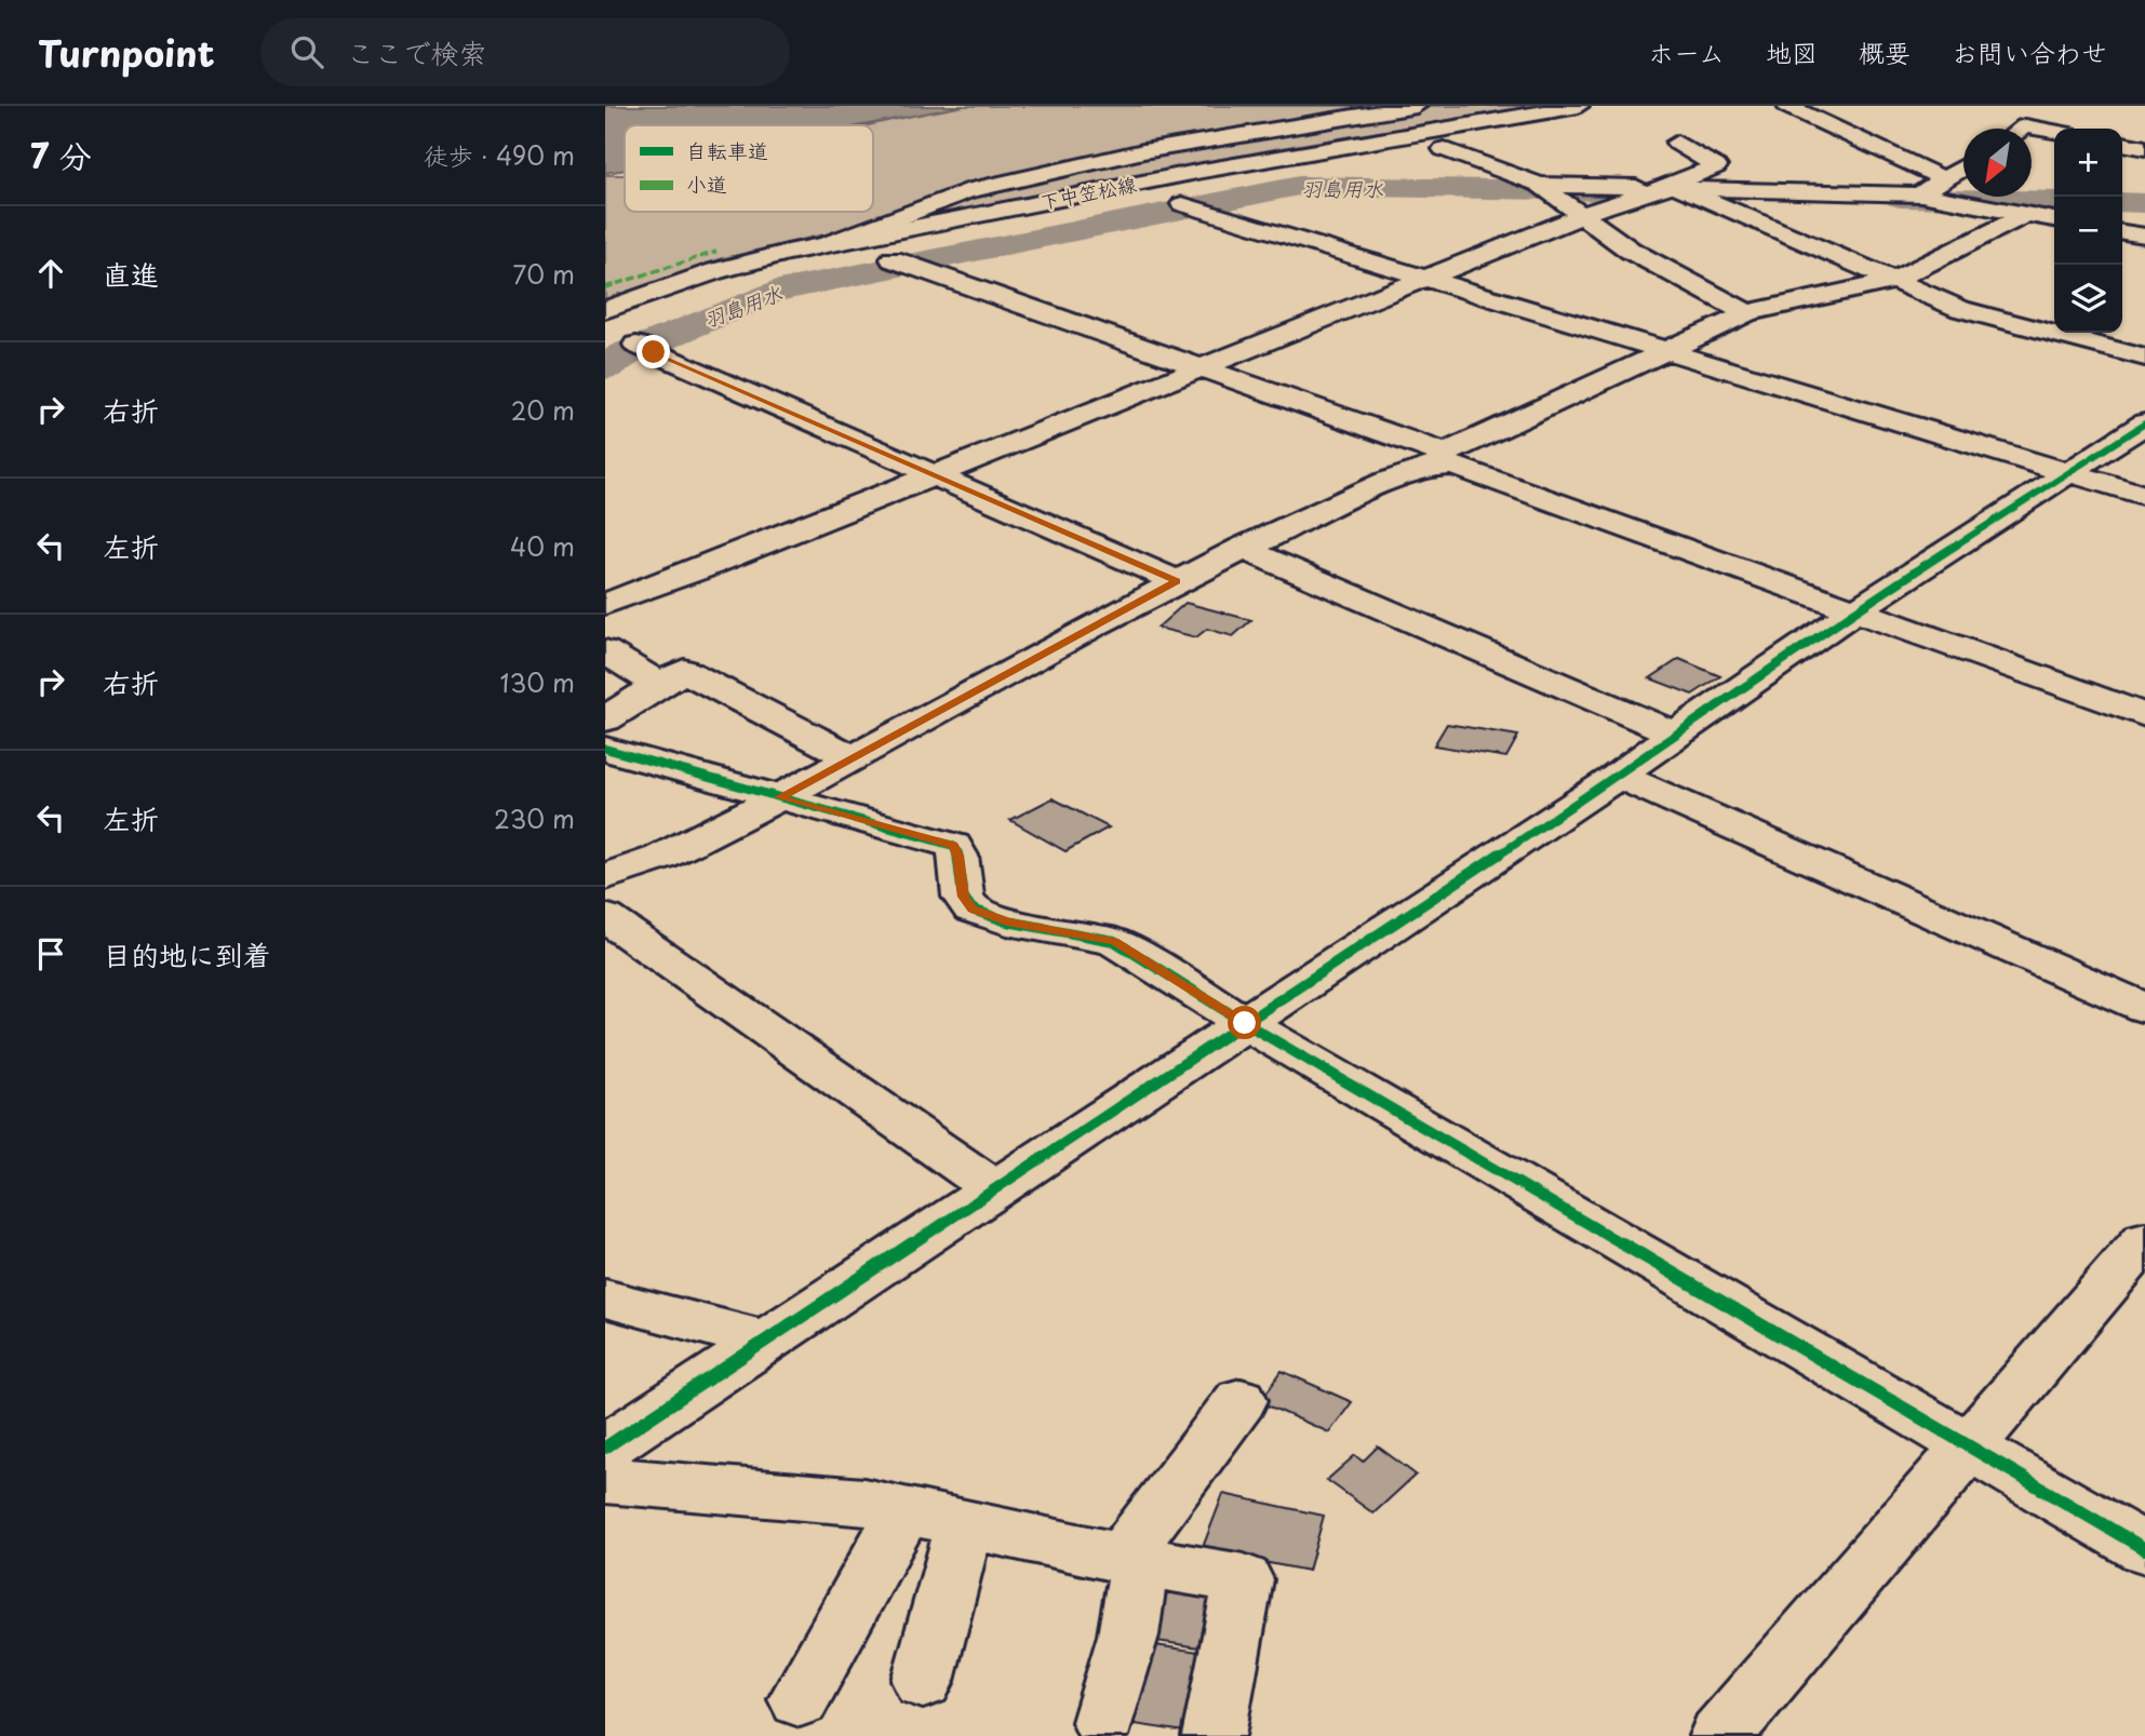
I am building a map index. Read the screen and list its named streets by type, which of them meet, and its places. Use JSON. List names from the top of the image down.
{
  "streets": {
    "street": ["下中笠松線"]
  },
  "water": ["羽島用水"],
  "legend": ["自転車道", "小道"],
  "north": "bottom left",
  "page": {
    "header": "Turnpoint",
    "search": "ここで検索",
    "nav": [
      "ホーム",
      "地図",
      "概要",
      "お問い合わせ"
    ],
    "heading": ["7 分", "徒歩 · 490 m"],
    "map_buttons": ["+", "−"],
    "list": [
      ["直進", "70 m"],
      ["右折", "20 m"],
      ["左折", "40 m"],
      ["右折", "130 m"],
      ["左折", "230 m"],
      "目的地に到着"
    ]
  }
}
